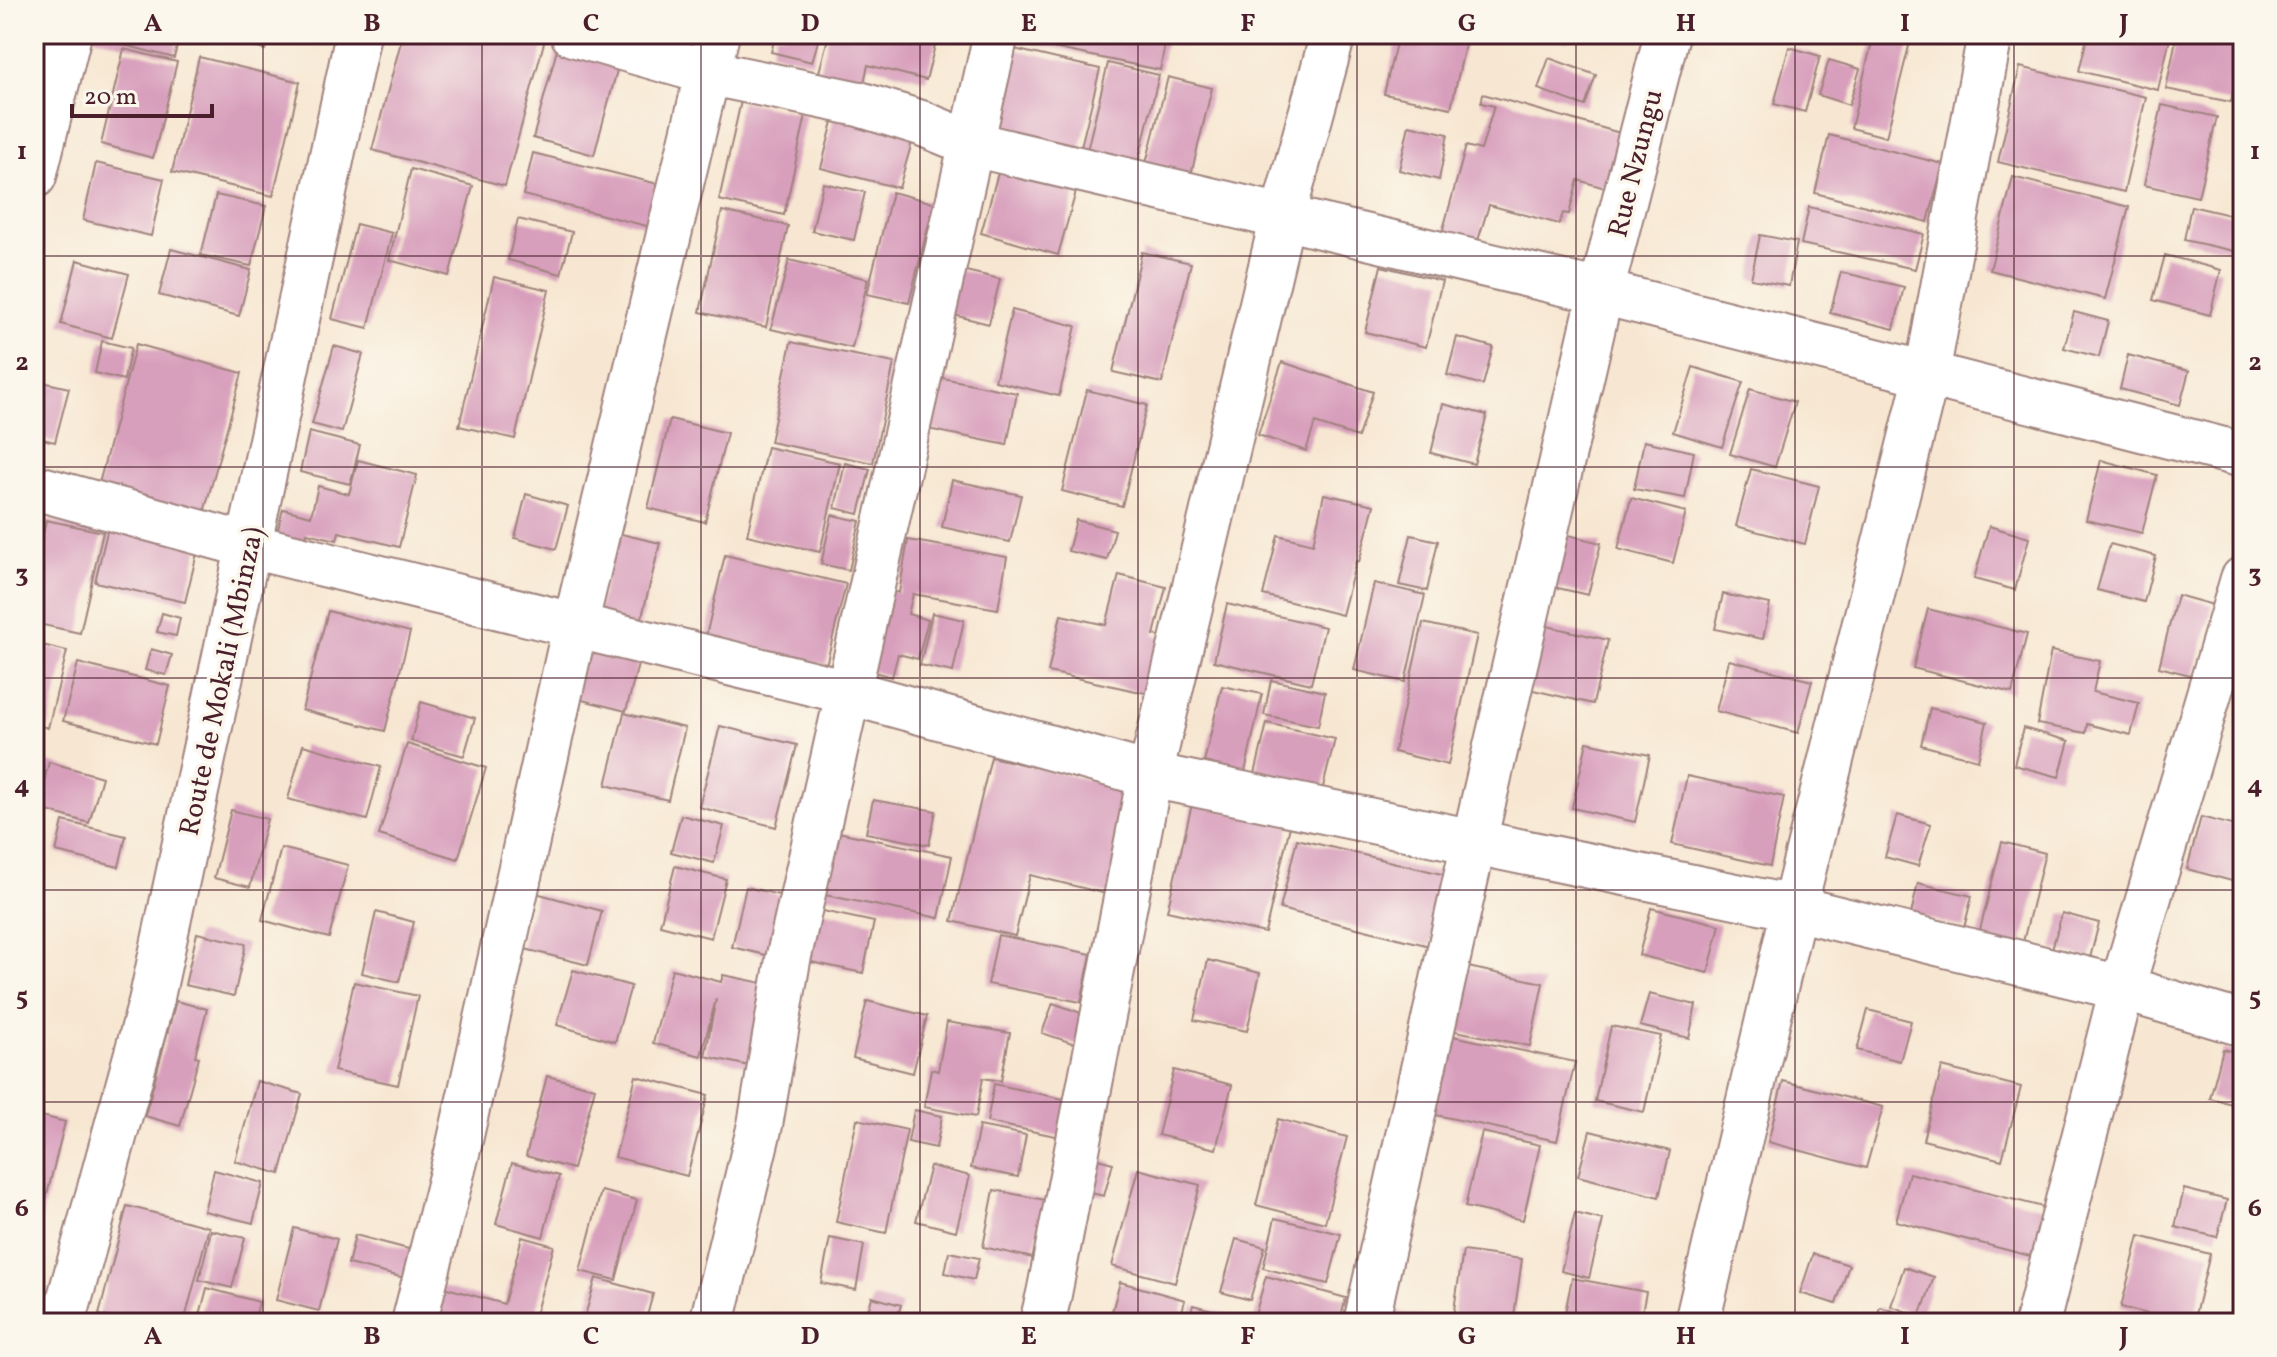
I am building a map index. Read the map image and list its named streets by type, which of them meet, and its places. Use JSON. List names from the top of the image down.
{
  "streets": {
    "street": ["Rue Nzungu", "Route de Mokali (Mbinza)"]
  },
  "scale_bar": "20 m",
  "grid": {
    "columns": [
      "A",
      "B",
      "C",
      "D",
      "E",
      "F",
      "G",
      "H",
      "I",
      "J"
    ],
    "rows": [
      "1",
      "2",
      "3",
      "4",
      "5",
      "6"
    ]
  }
}
